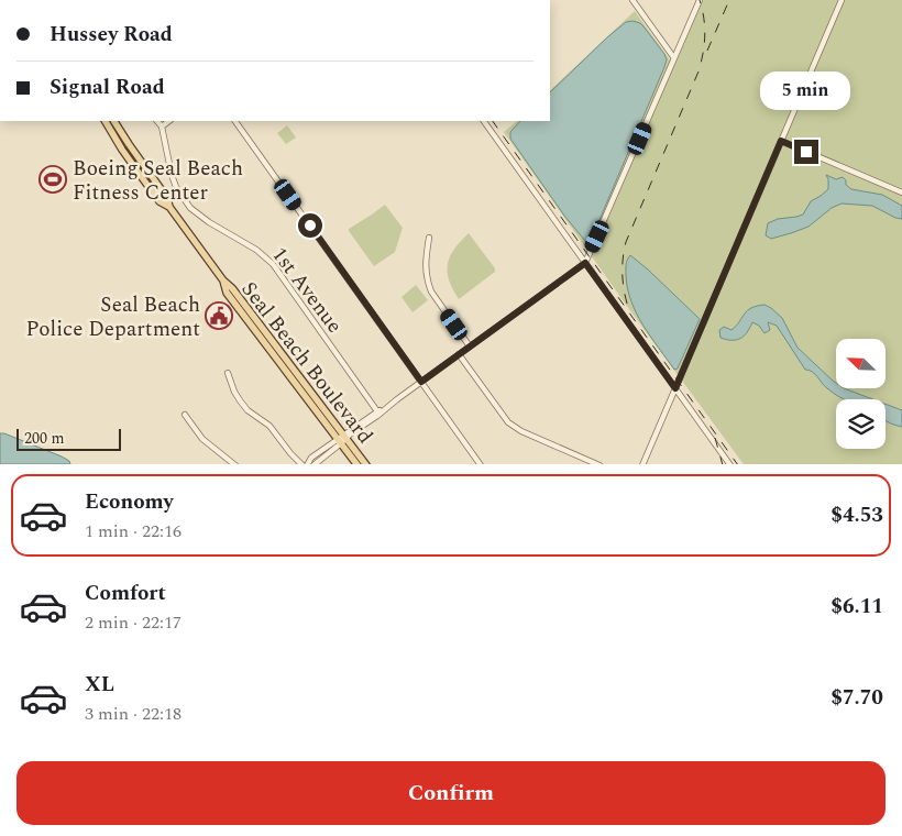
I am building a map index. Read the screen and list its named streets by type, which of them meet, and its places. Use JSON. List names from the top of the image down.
{
  "streets": {
    "main road": ["Seal Beach Boulevard"],
    "street": ["1st Avenue"]
  },
  "places": {
    "sports": ["Boeing Seal Beach Fitness Center"],
    "public building": ["Seal Beach Police Department"]
  },
  "scale_bar": "200 m",
  "north": "top left",
  "page": {
    "banner": ["Hussey Road", "Signal Road"],
    "bubble": "5 min",
    "scale": "200 m",
    "list": [
      {
        "name": "Economy",
        "note": "1 min · 22:16",
        "value": "$4.53"
      },
      {
        "name": "Comfort",
        "note": "2 min · 22:17",
        "value": "$6.11"
      },
      {
        "name": "XL",
        "note": "3 min · 22:18",
        "value": "$7.70"
      }
    ],
    "buttons": "Confirm"
  }
}
